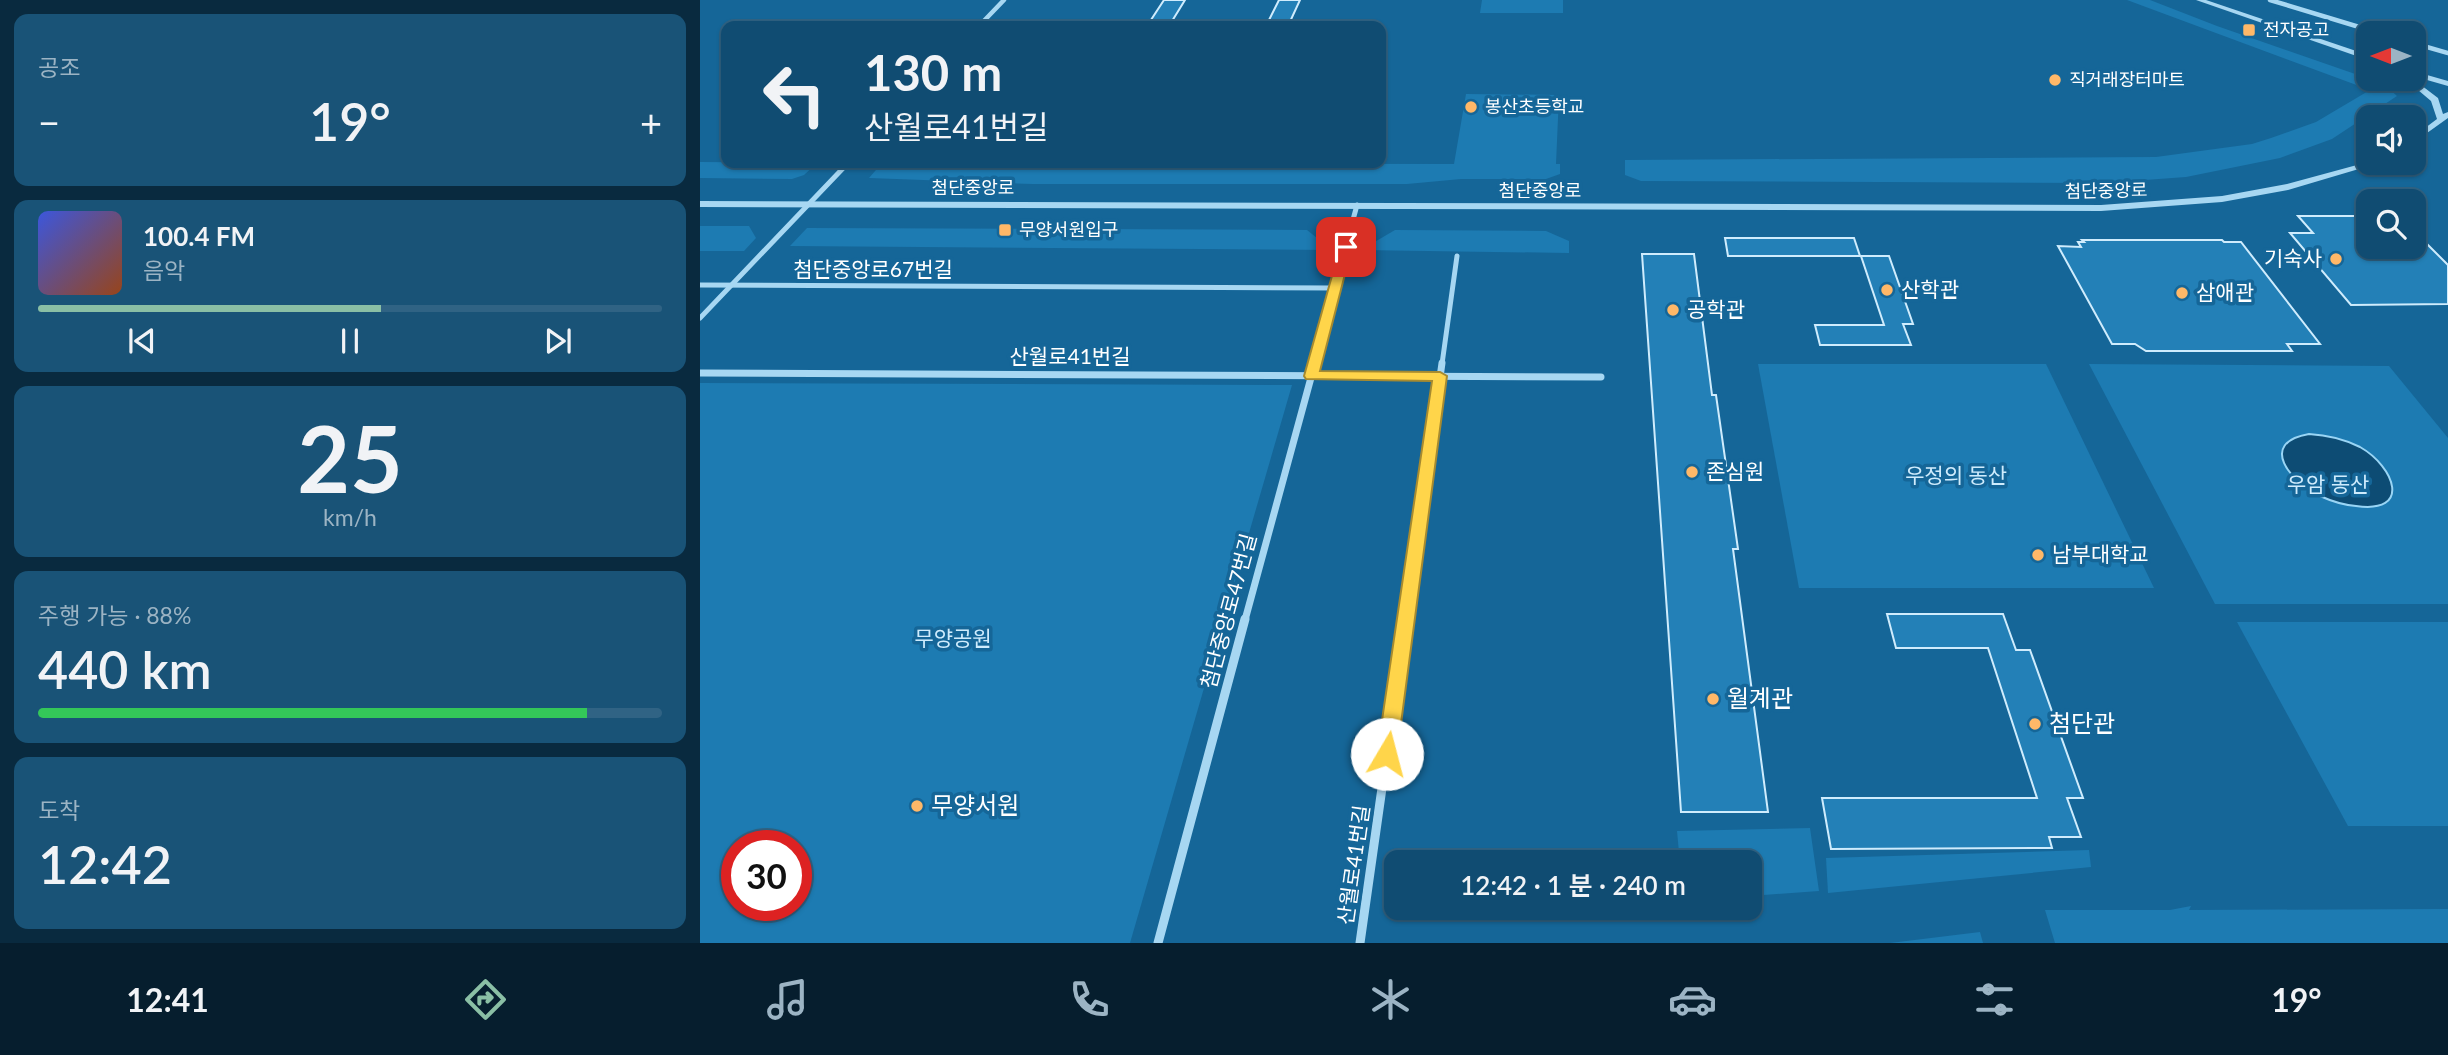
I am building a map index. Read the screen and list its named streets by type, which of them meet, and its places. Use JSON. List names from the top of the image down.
{
  "streets": {
    "street": [
      "첨단중앙로",
      "첨단중앙로67번길",
      "산월로41번길",
      "첨단중앙로47번길"
    ]
  },
  "crossings": [
    ["첨단중앙로", "첨단중앙로67번길"],
    ["첨단중앙로", "첨단중앙로47번길"],
    ["첨단중앙로67번길", "첨단중앙로47번길"],
    ["산월로41번길", "첨단중앙로47번길"]
  ],
  "parks": ["우정의 동산", "우암 동산", "무양공원"],
  "places": {
    "transit": ["전자공고", "무양서원입구"],
    "other": [
      "직거래장터마트",
      "봉산초등학교",
      "기숙사",
      "산학관",
      "삼애관",
      "공학관",
      "존심원",
      "남부대학교",
      "월계관",
      "첨단관",
      "무양서원"
    ]
  },
  "north": "left",
  "page": {
    "tile": [
      "공조",
      ["25", "km/h"],
      ["주행 가능 · 88%", "440 km"],
      ["도착", "12:42"]
    ],
    "turn": ["130 m", "산월로41번길"],
    "heat": ["−", "19°", "+"],
    "song": ["100.4 FM", "음악"],
    "limit": "30",
    "trip": "12:42 · 1 분 · 240 m",
    "tabs": ["12:41", "19°"]
  }
}
